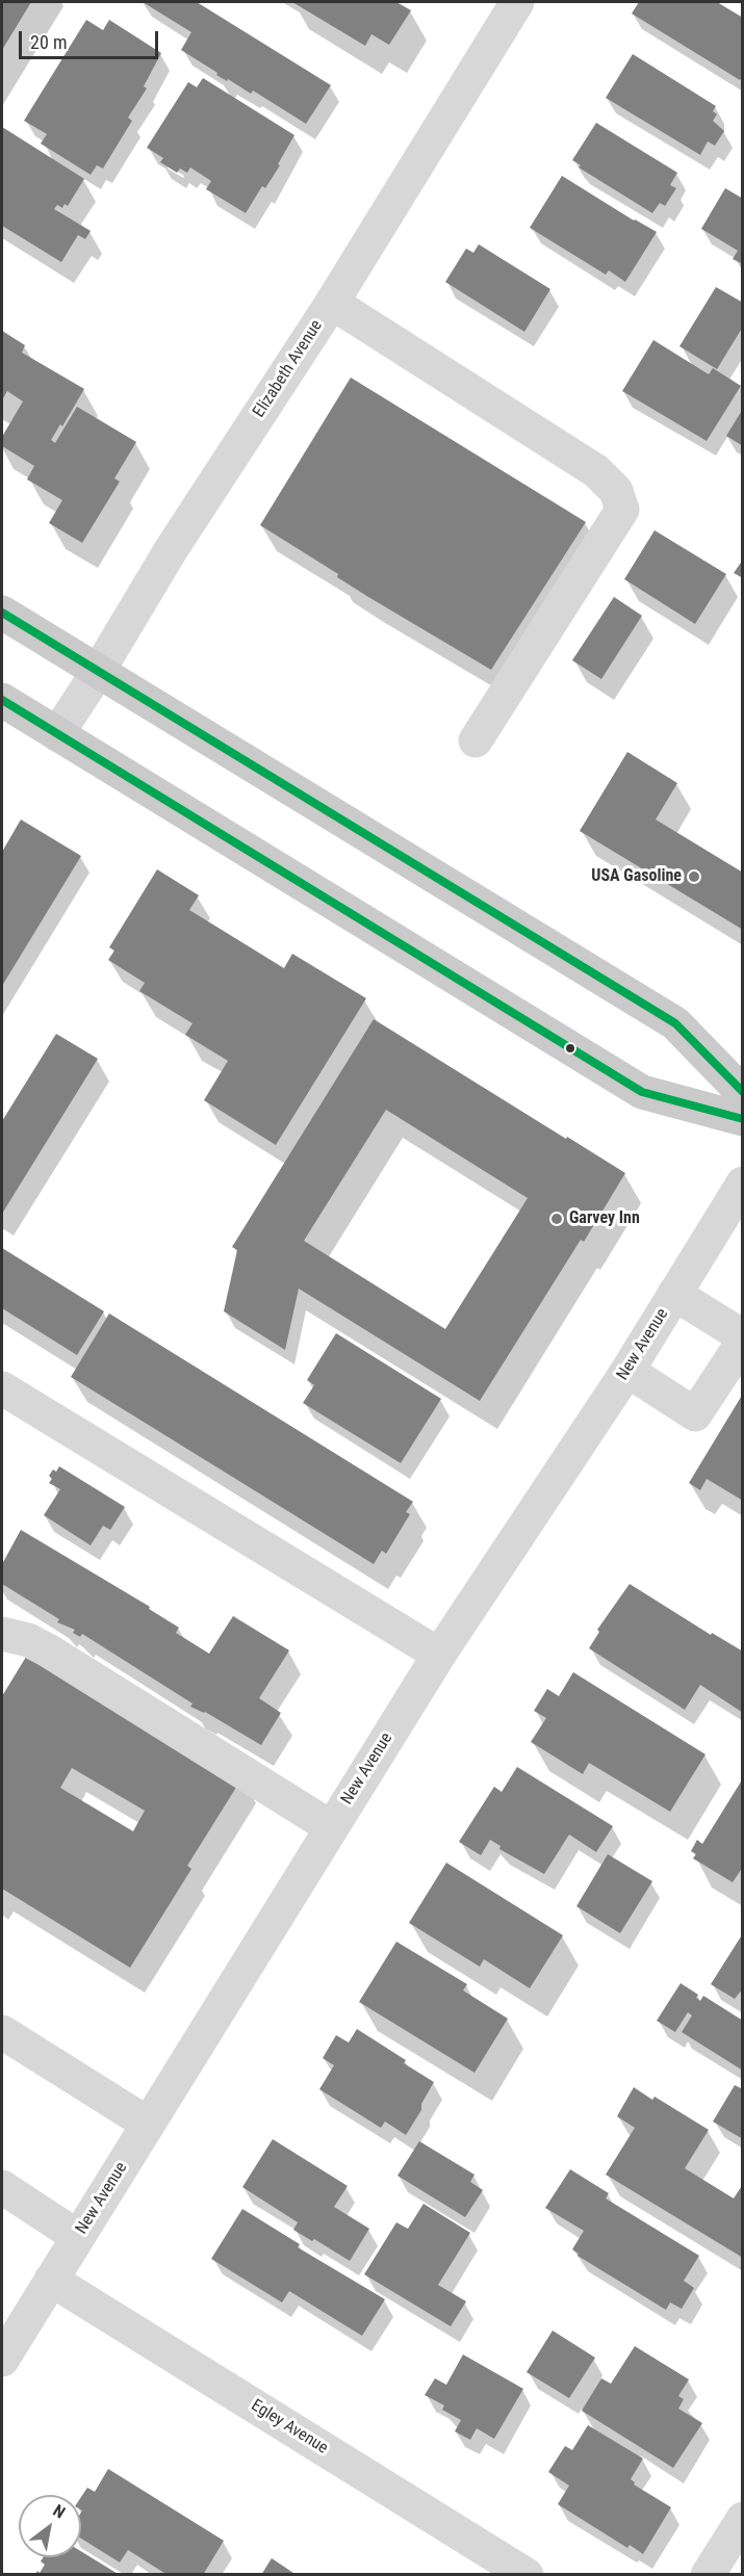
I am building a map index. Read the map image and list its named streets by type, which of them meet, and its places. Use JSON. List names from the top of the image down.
{
  "streets": {
    "street": ["Elizabeth Avenue", "New Avenue", "Egley Avenue"]
  },
  "crossings": [
    ["New Avenue", "Egley Avenue"]
  ],
  "places": ["USA Gasoline", "Garvey Inn"],
  "scale_bar": "20 m",
  "north": "top right"
}
